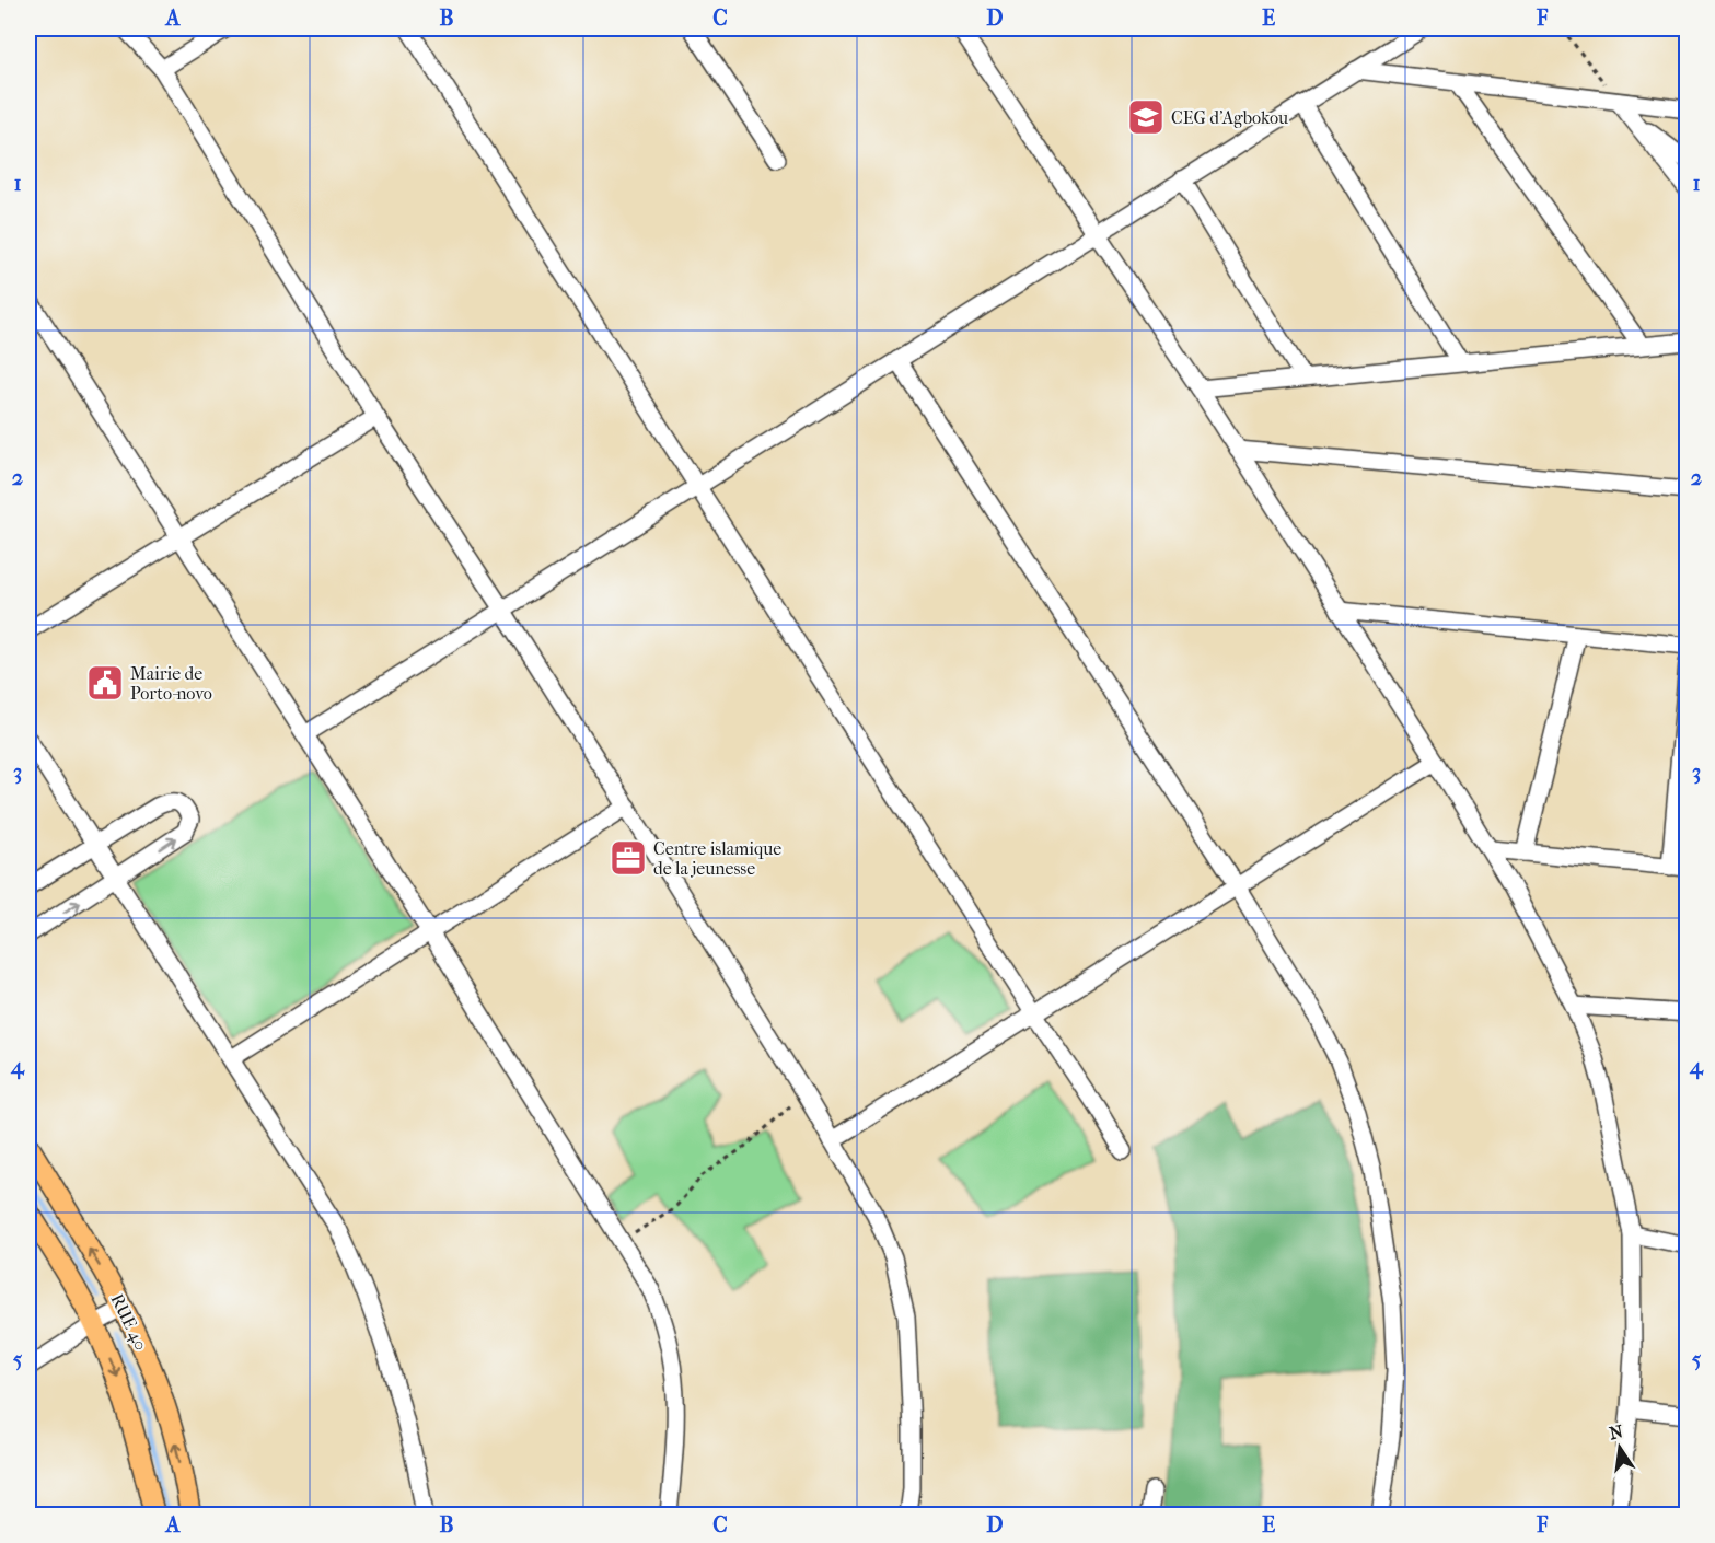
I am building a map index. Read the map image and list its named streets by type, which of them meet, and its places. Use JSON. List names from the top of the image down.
{
  "streets": {
    "main road": ["RUE 40"]
  },
  "places": {
    "school or university": ["CEG d'Agbokou"],
    "public building": ["Mairie de Porto-novo"],
    "office": ["Centre islamique de la jeunesse"]
  },
  "north": "top",
  "grid": {
    "columns": [
      "A",
      "B",
      "C",
      "D",
      "E",
      "F"
    ],
    "rows": [
      "1",
      "2",
      "3",
      "4",
      "5"
    ]
  }
}
